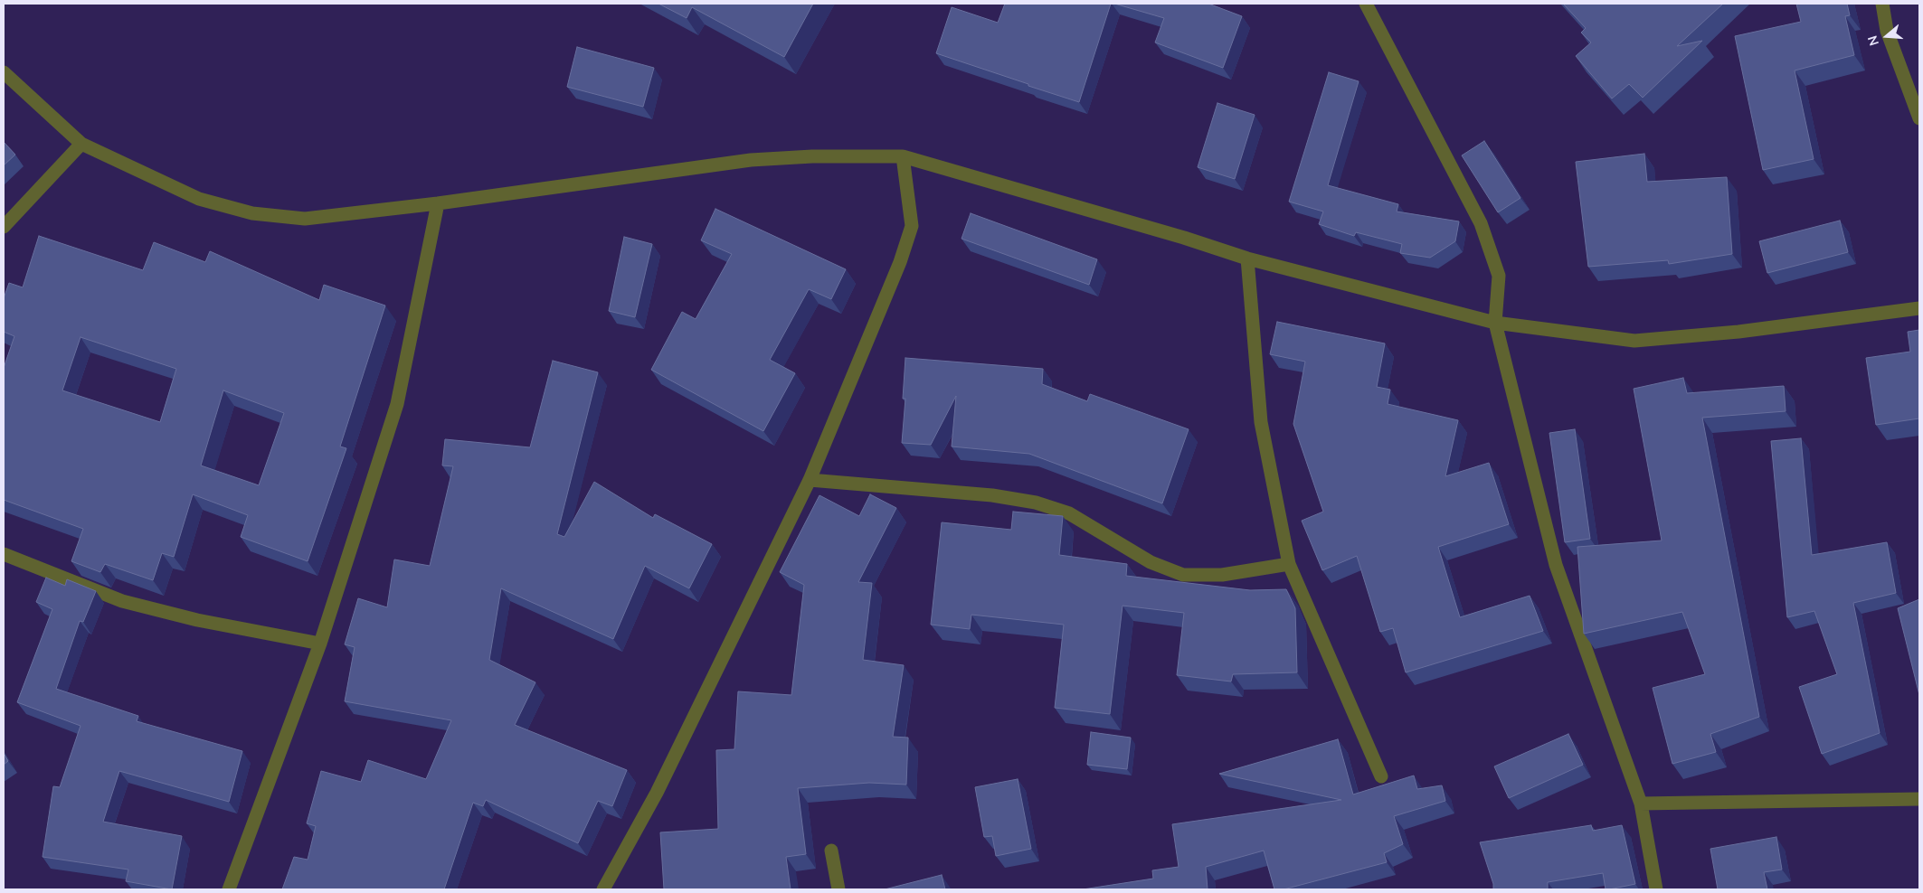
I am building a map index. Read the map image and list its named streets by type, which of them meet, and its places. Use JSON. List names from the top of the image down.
{
  "north": "left"
}
